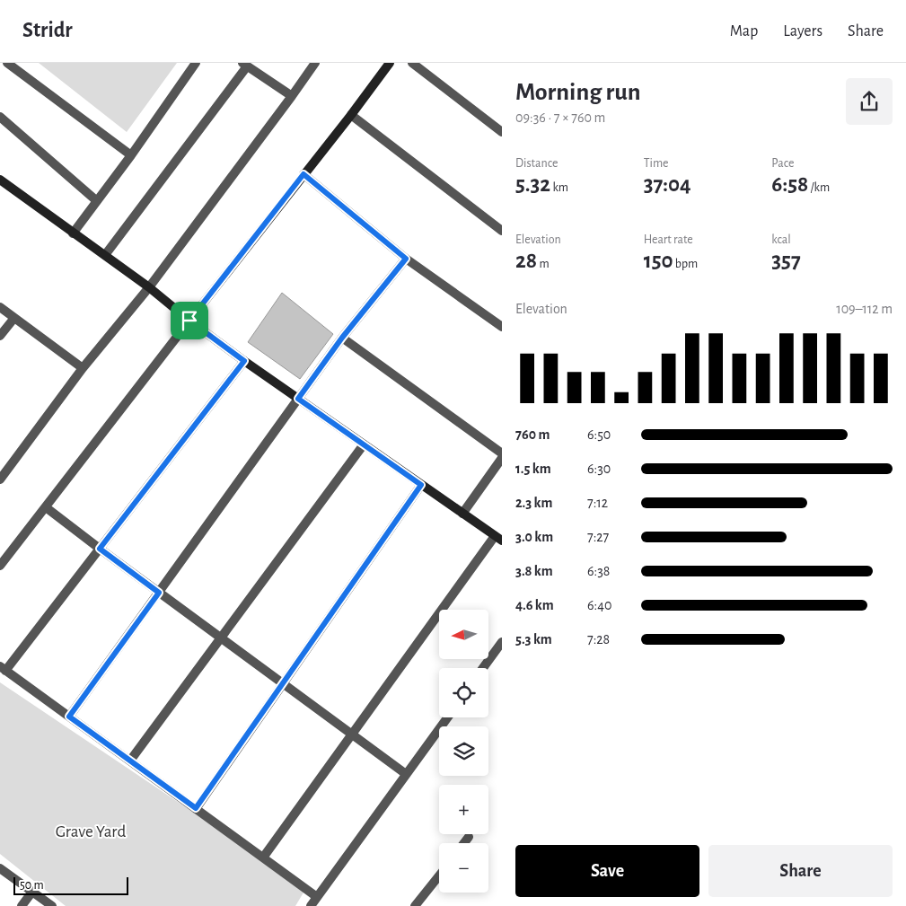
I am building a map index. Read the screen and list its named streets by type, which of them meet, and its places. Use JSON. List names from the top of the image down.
{
  "parks": ["Grave Yard"],
  "scale_bar": "50 m",
  "north": "left",
  "page": {
    "header": "Stridr",
    "nav": ["Map", "Layers", "Share"],
    "heading": ["Morning run", "09:36 · 7 × 760 m"],
    "stats": [
      ["Distance", "5.32 km"],
      ["Time", "37:04"],
      ["Pace", "6:58 /km"],
      ["Elevation", "28 m"],
      ["Heart rate", "150 bpm"],
      ["kcal", "357"]
    ],
    "chart": ["Elevation", "109–112 m"],
    "list": [
      {
        "name": "760 m",
        "note": "6:50"
      },
      {
        "name": "1.5 km",
        "note": "6:30"
      },
      {
        "name": "2.3 km",
        "note": "7:12"
      },
      {
        "name": "3.0 km",
        "note": "7:27"
      },
      {
        "name": "3.8 km",
        "note": "6:38"
      },
      {
        "name": "4.6 km",
        "note": "6:40"
      },
      {
        "name": "5.3 km",
        "note": "7:28"
      }
    ],
    "map_buttons": ["+", "−"],
    "buttons": ["Save", "Share"],
    "scale": "50 m"
  }
}
